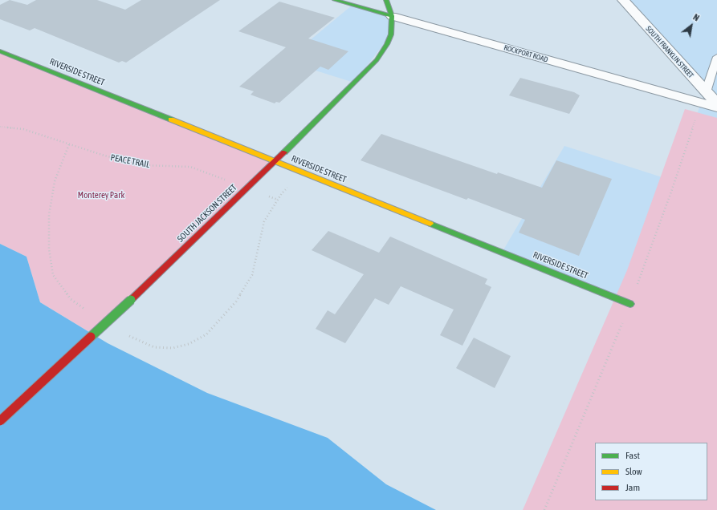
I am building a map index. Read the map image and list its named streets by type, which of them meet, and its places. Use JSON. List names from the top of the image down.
{
  "streets": {
    "street": [
      "SOUTH FRANKLIN STREET",
      "ROCKPORT ROAD",
      "RIVERSIDE STREET",
      "SOUTH JACKSON STREET"
    ],
    "path": ["PEACE TRAIL"]
  },
  "crossings": [
    ["SOUTH FRANKLIN STREET", "ROCKPORT ROAD"],
    ["ROCKPORT ROAD", "SOUTH JACKSON STREET"],
    ["RIVERSIDE STREET", "SOUTH JACKSON STREET"],
    ["PEACE TRAIL", "SOUTH JACKSON STREET"]
  ],
  "parks": ["Monterey Park"],
  "legend": ["Fast", "Slow", "Jam"],
  "north": "top right"
}
